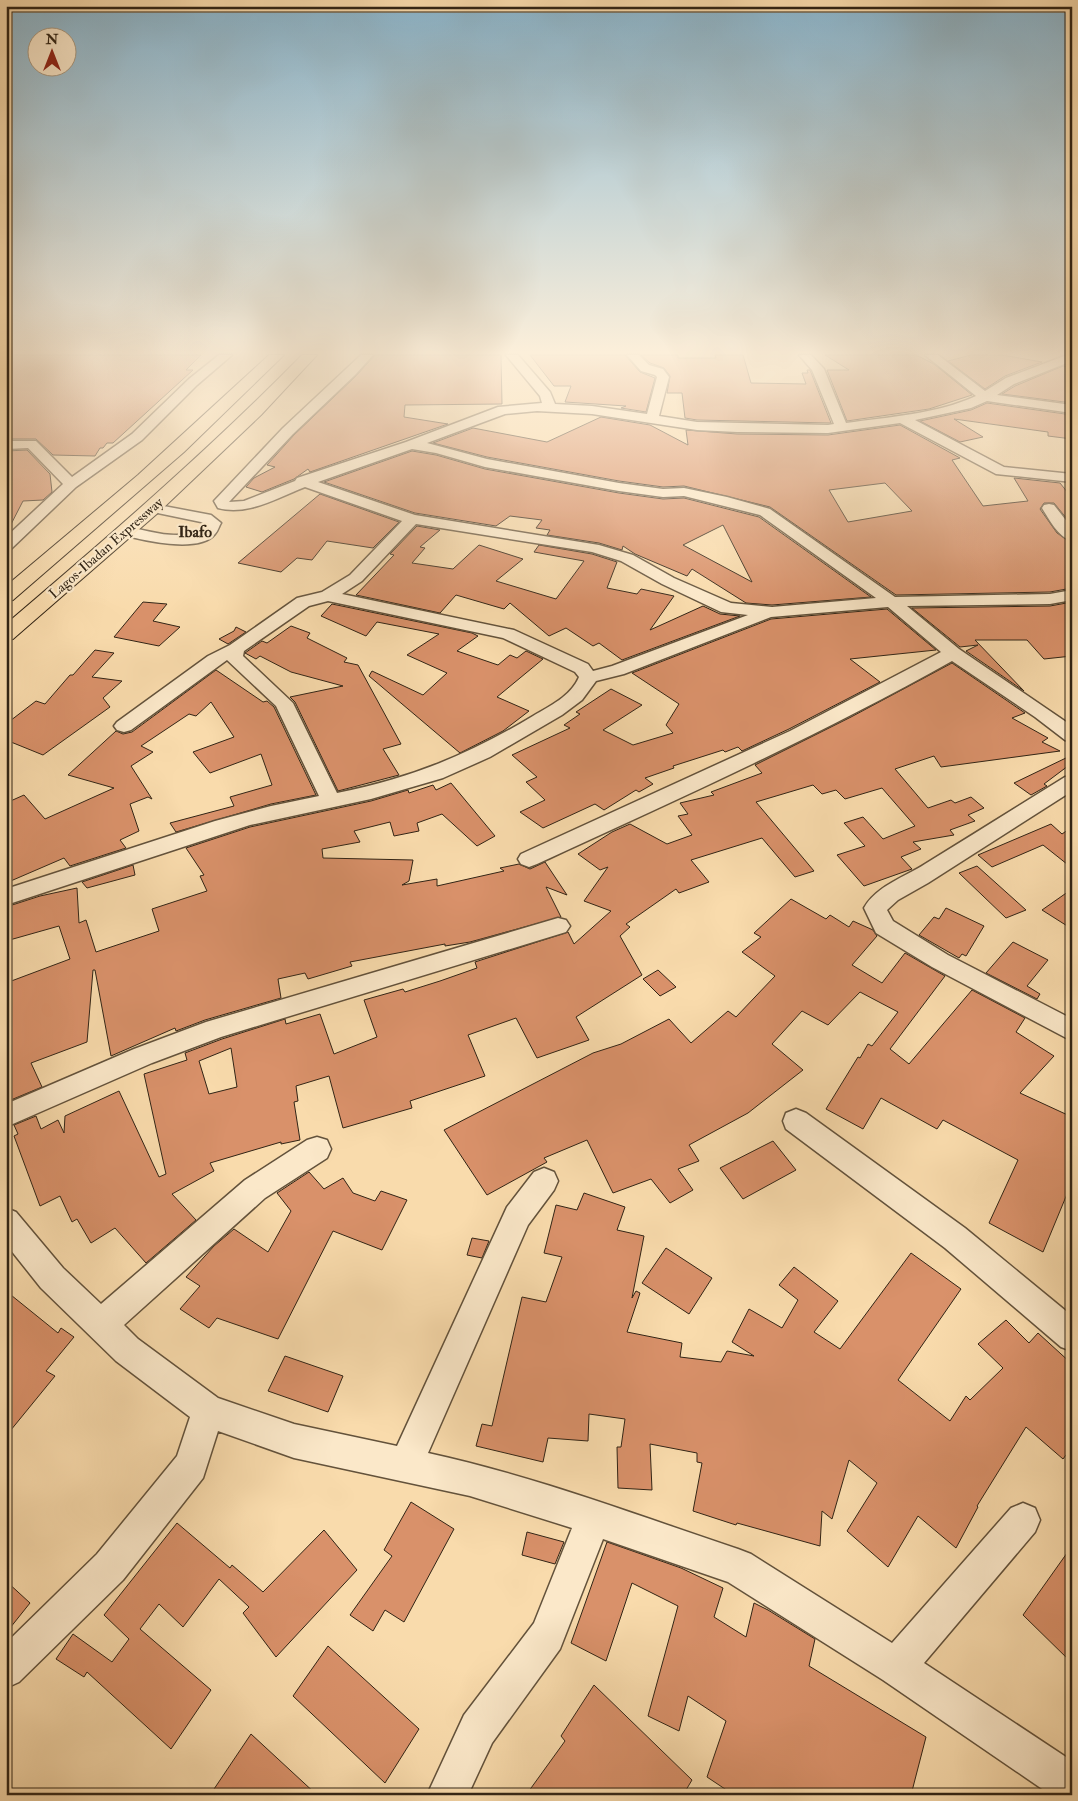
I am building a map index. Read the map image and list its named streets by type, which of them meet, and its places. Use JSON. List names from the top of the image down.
{
  "streets": {
    "highway": ["Lagos-Ibadan Expressway"]
  },
  "districts": ["Ibafo"],
  "north": "top"
}
